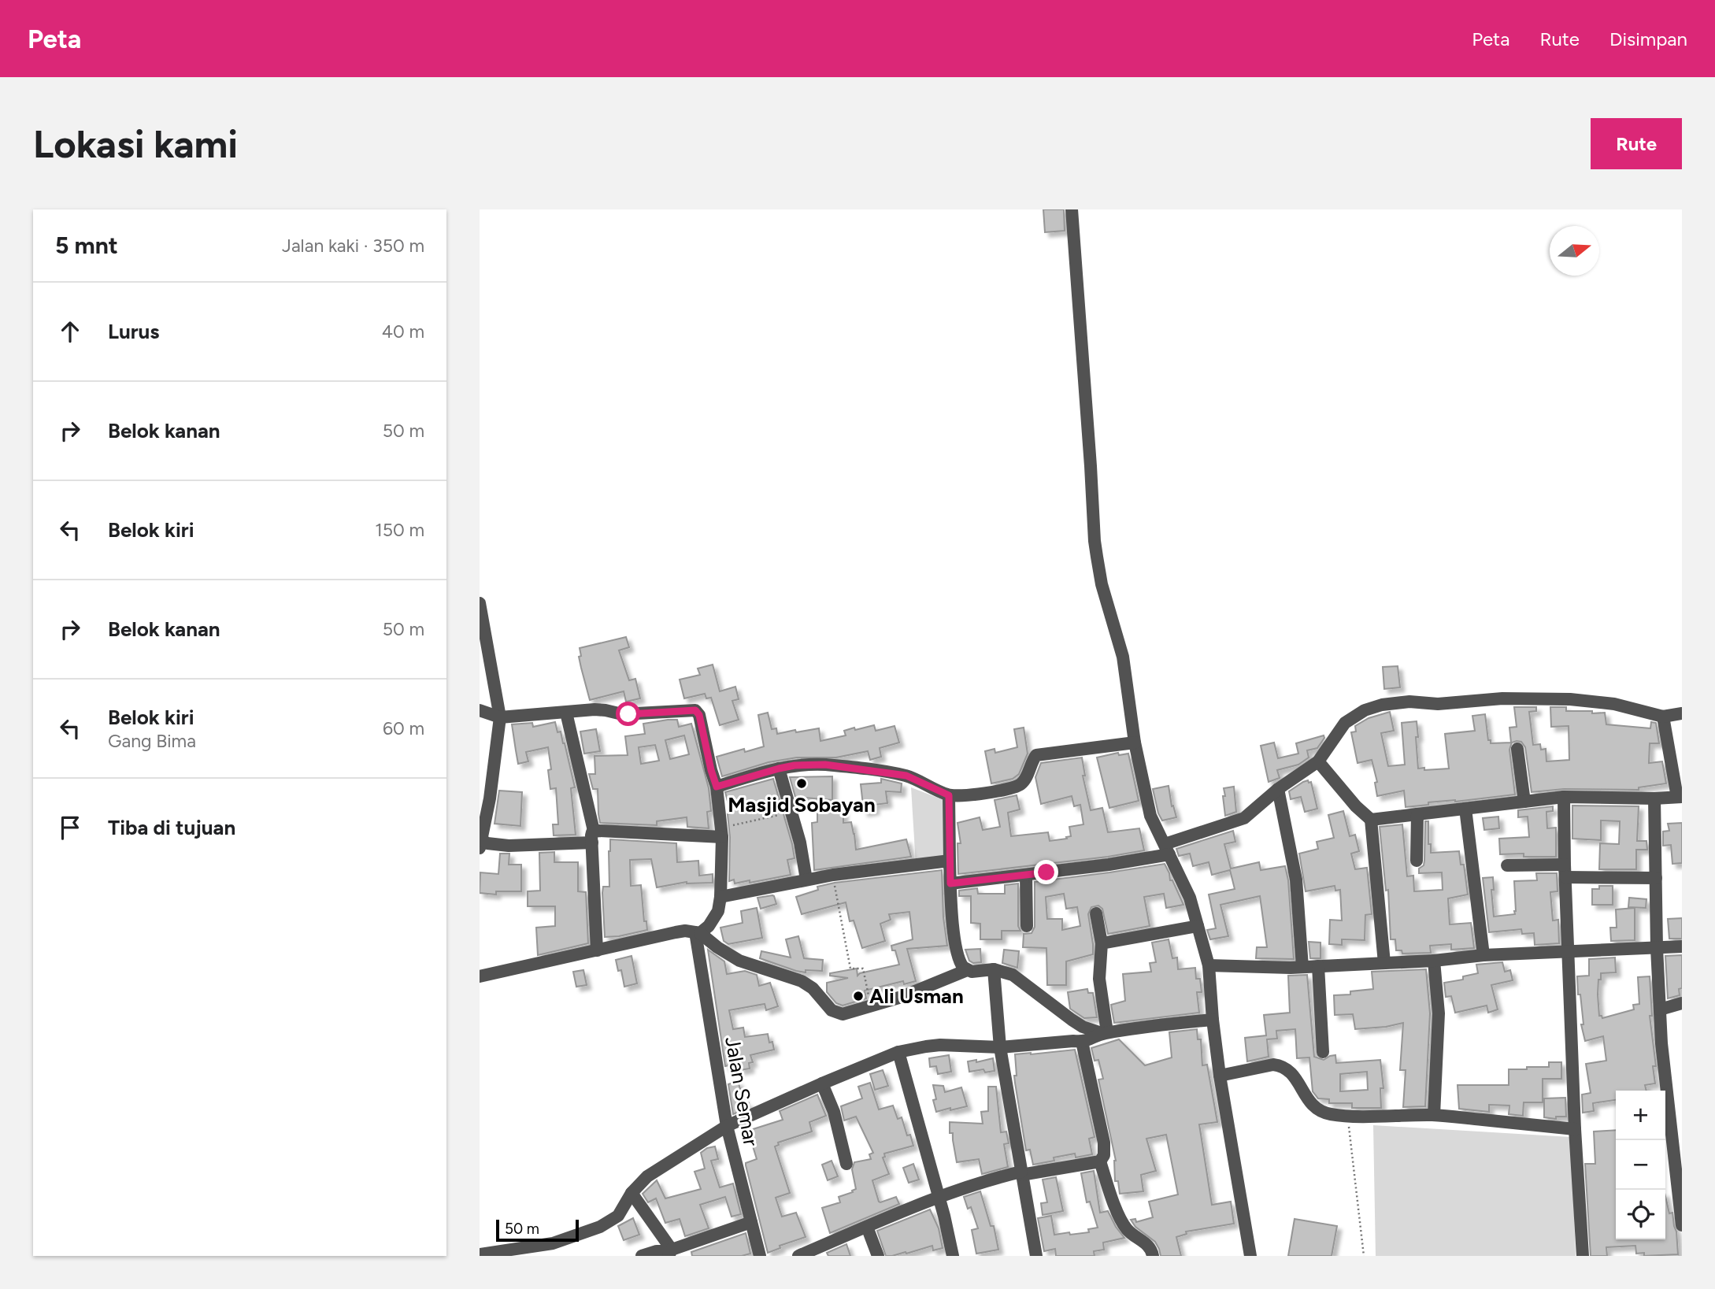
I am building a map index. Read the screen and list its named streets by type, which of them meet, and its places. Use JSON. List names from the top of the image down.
{
  "streets": {
    "street": ["Jalan Semar"]
  },
  "places": ["Masjid Sobayan", "Ali Usman"],
  "scale_bar": "50 m",
  "north": "right",
  "page": {
    "header": "Peta",
    "nav": ["Peta", "Rute", "Disimpan"],
    "buttons": "Rute",
    "title": "Lokasi kami",
    "heading": ["5 mnt", "Jalan kaki · 350 m"],
    "list": [
      ["Lurus", "40 m"],
      ["Belok kanan", "50 m"],
      ["Belok kiri", "150 m"],
      ["Belok kanan", "50 m"],
      ["Belok kiri", "Gang Bima", "60 m"],
      "Tiba di tujuan"
    ],
    "map_buttons": ["+", "−"],
    "scale": "50 m"
  }
}
